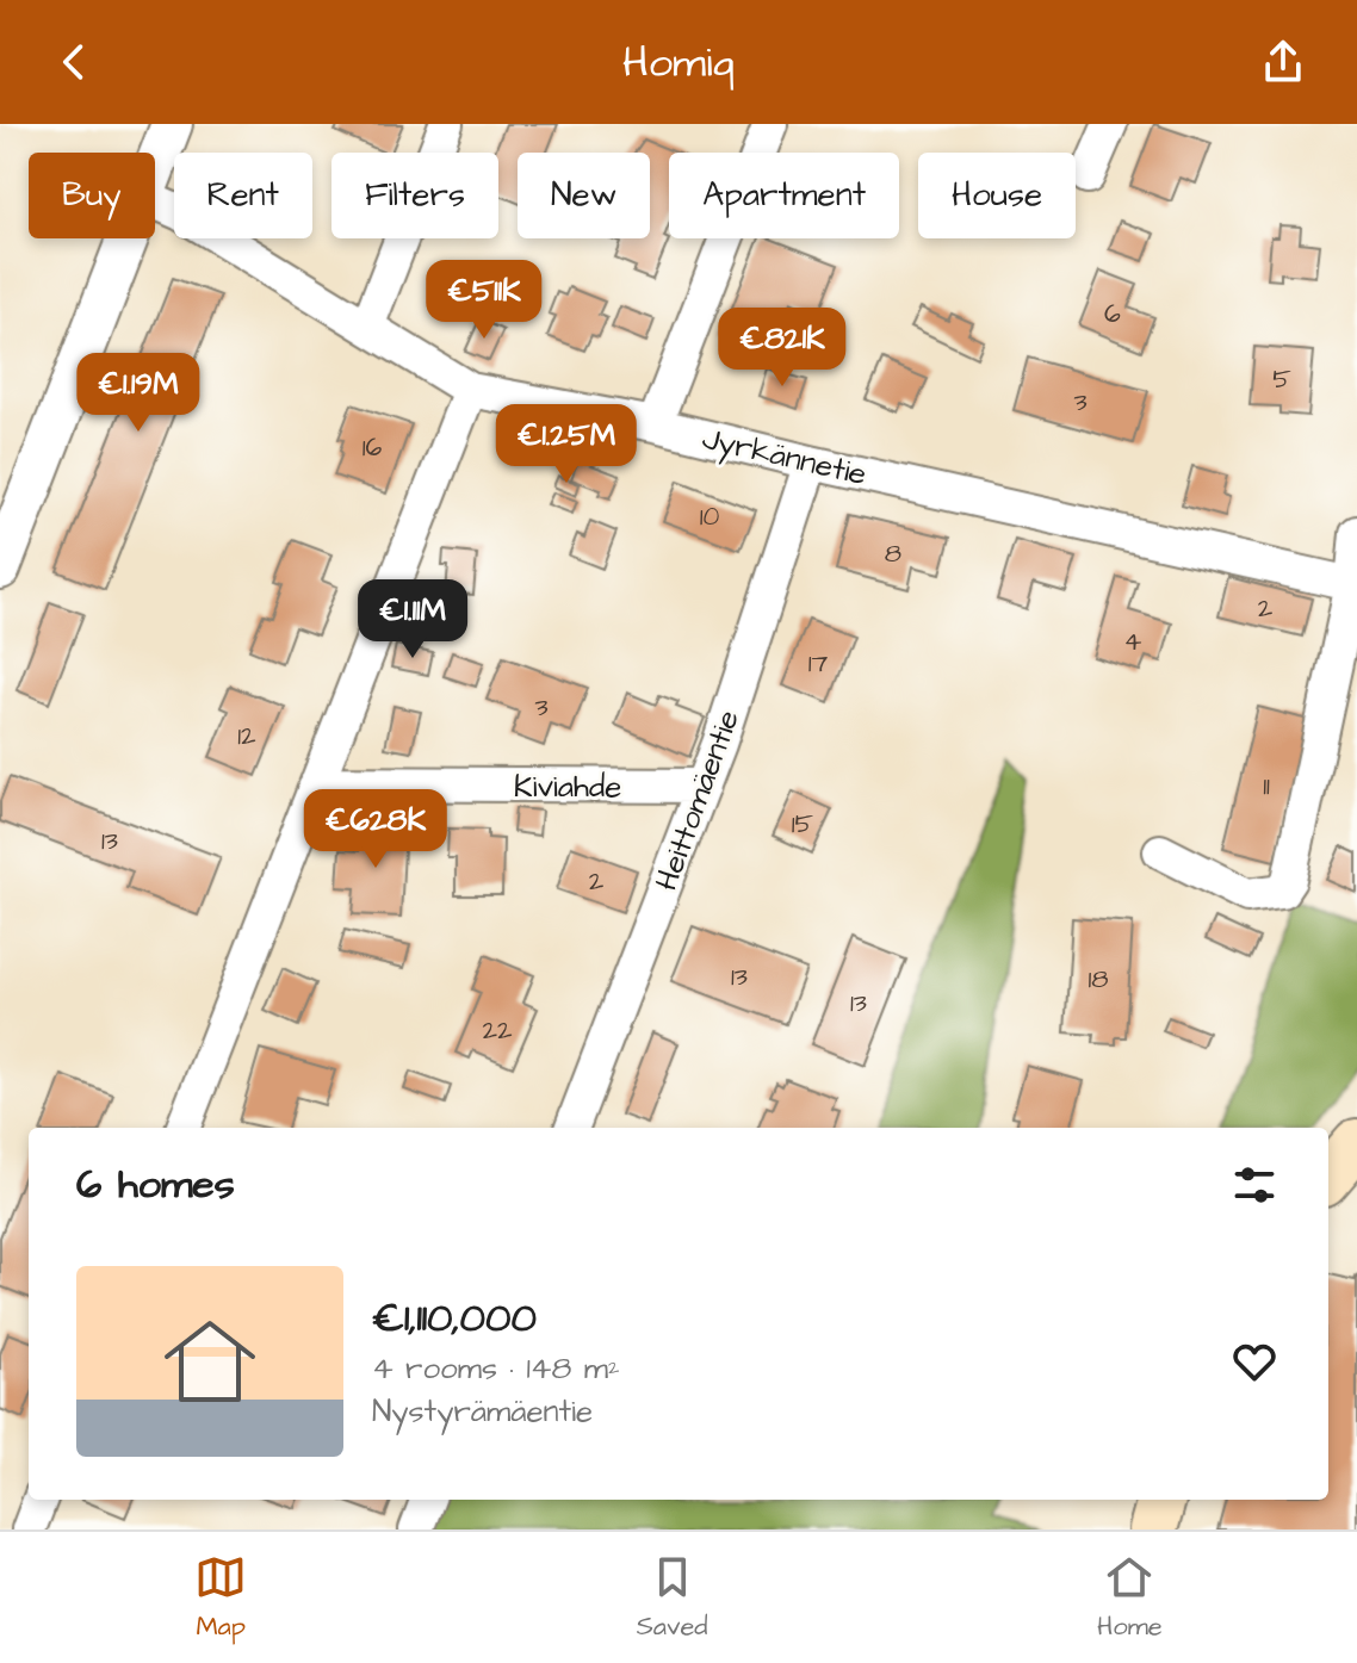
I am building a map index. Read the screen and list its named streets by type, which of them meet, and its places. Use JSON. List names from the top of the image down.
{
  "streets": {
    "street": ["Jyrkännetie", "Kiviahde", "Heittomäentie"]
  },
  "crossings": [
    ["Jyrkännetie", "Heittomäentie"],
    ["Kiviahde", "Heittomäentie"]
  ],
  "house_numbers": [
    "6",
    "5",
    "3",
    "16",
    "10",
    "8",
    "2",
    "4",
    "17",
    "3",
    "12",
    "11",
    "15",
    "13",
    "2",
    "13",
    "18",
    "13",
    "22"
  ],
  "page": {
    "header": "Homiq",
    "chip": [
      "Buy",
      "Rent",
      "Filters",
      "New",
      "Apartment",
      "House"
    ],
    "price": [
      "€511K",
      "€821K",
      "€1.19M",
      "€1.25M",
      "€1.11M",
      "€628K"
    ],
    "heading": "6 homes",
    "list": [
      {
        "name": "€1,110,000",
        "note": "4 rooms · 148 m² · Nystyrämäentie"
      }
    ],
    "tabs": ["Map", "Saved", "Home"]
  }
}
